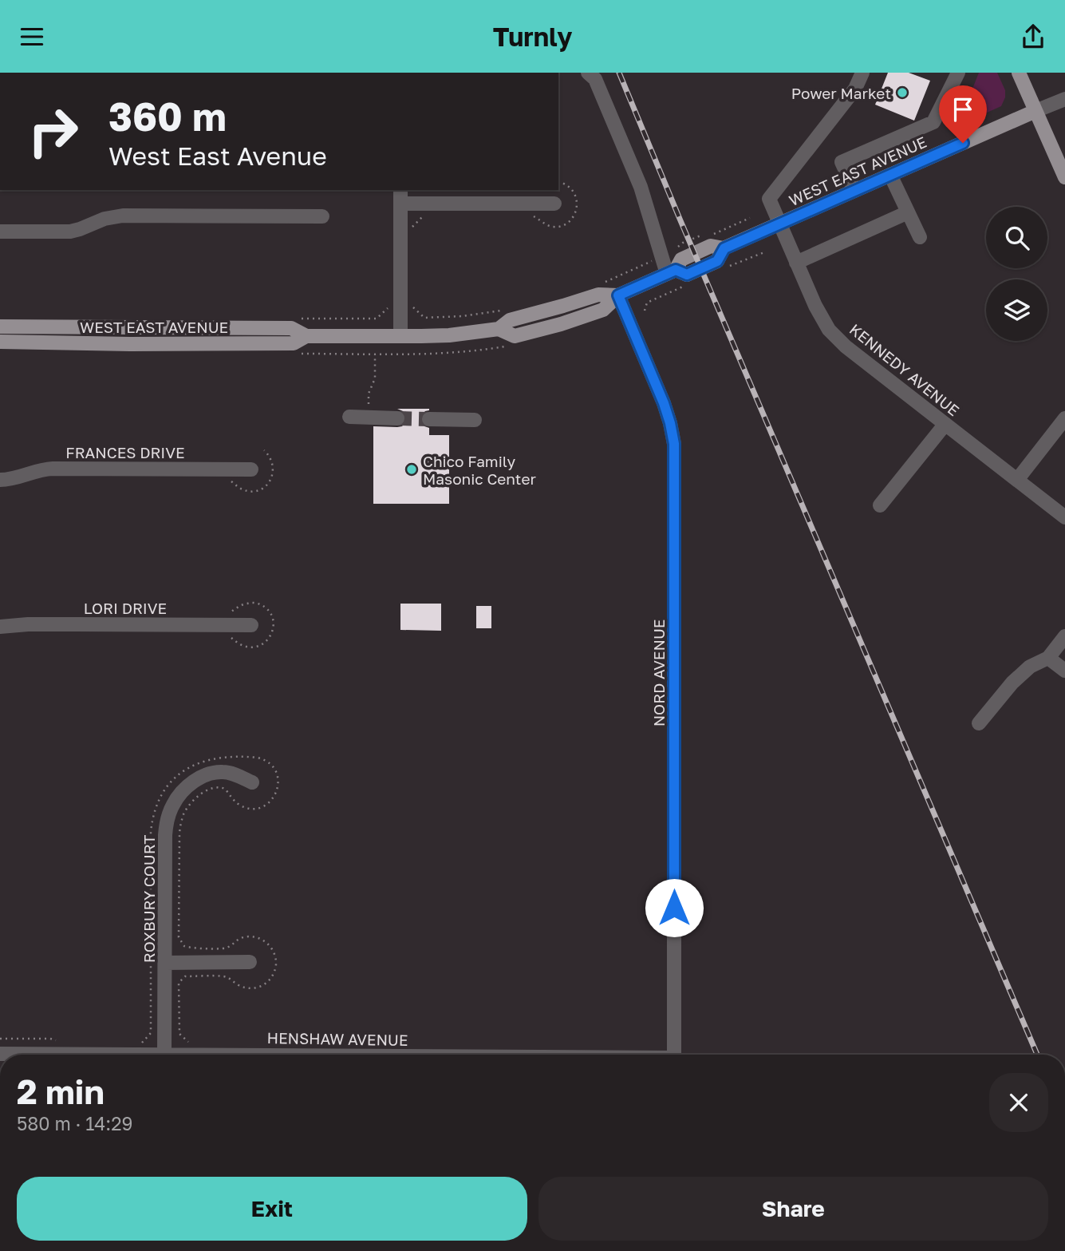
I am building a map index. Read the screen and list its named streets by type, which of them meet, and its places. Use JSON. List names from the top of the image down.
{
  "streets": {
    "main road": ["WEST EAST AVENUE"],
    "street": [
      "KENNEDY AVENUE",
      "FRANCES DRIVE",
      "LORI DRIVE",
      "NORD AVENUE",
      "ROXBURY COURT",
      "HENSHAW AVENUE"
    ]
  },
  "crossings": [
    ["WEST EAST AVENUE", "KENNEDY AVENUE"],
    ["WEST EAST AVENUE", "NORD AVENUE"],
    ["ROXBURY COURT", "HENSHAW AVENUE"]
  ],
  "places": ["Power Market", "Chico Family Masonic Center"],
  "page": {
    "header": "Turnly",
    "turn": ["360 m", "West East Avenue"],
    "heading": ["2 min", "580 m · 14:29"],
    "buttons": ["Exit", "Share"]
  }
}
